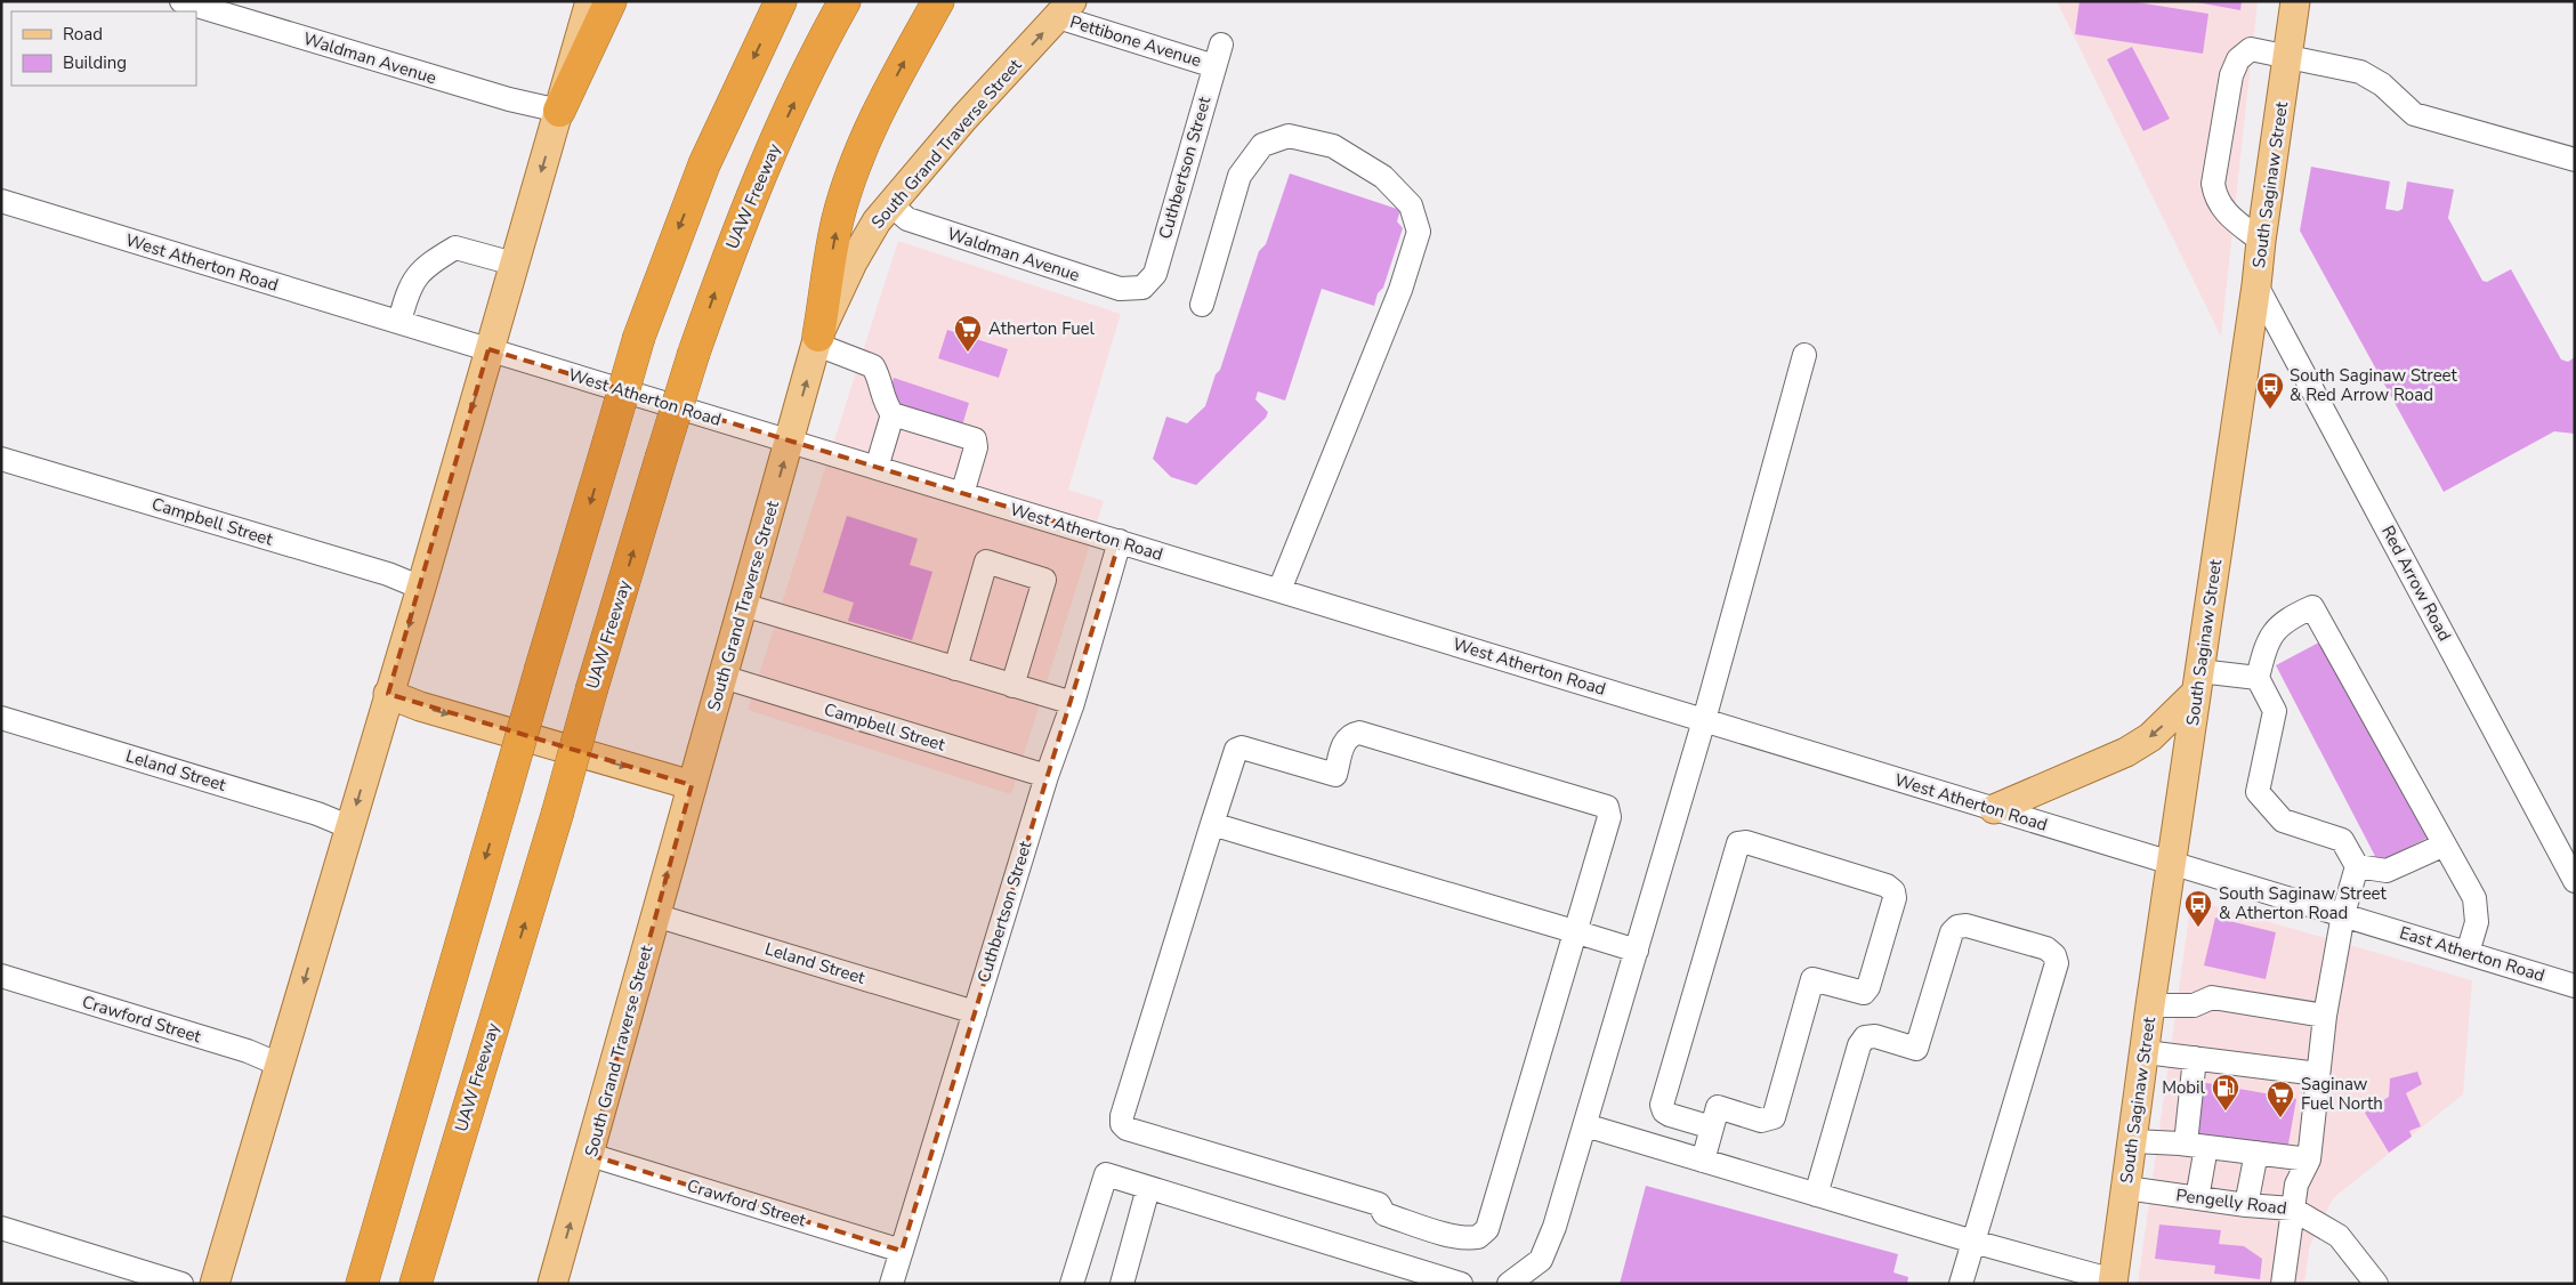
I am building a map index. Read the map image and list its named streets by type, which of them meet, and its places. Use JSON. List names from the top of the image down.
{
  "streets": {
    "highway": ["UAW Freeway"],
    "main road": ["South Grand Traverse Street", "South Saginaw Street"],
    "street": [
      "Pettibone Avenue",
      "Waldman Avenue",
      "Cuthbertson Street",
      "West Atherton Road",
      "Campbell Street",
      "Red Arrow Road",
      "Leland Street",
      "East Atherton Road",
      "Crawford Street",
      "Pengelly Road"
    ]
  },
  "crossings": [
    ["Pettibone Avenue", "South Grand Traverse Street"],
    ["Pettibone Avenue", "Cuthbertson Street"],
    ["Waldman Avenue", "South Grand Traverse Street"],
    ["Waldman Avenue", "Cuthbertson Street"],
    ["South Grand Traverse Street", "West Atherton Road"],
    ["South Grand Traverse Street", "Campbell Street"],
    ["South Grand Traverse Street", "Leland Street"],
    ["South Grand Traverse Street", "Crawford Street"],
    ["Cuthbertson Street", "West Atherton Road"],
    ["Cuthbertson Street", "Campbell Street"],
    ["Cuthbertson Street", "Leland Street"],
    ["Cuthbertson Street", "Crawford Street"],
    ["South Saginaw Street", "West Atherton Road"],
    ["South Saginaw Street", "Red Arrow Road"],
    ["South Saginaw Street", "East Atherton Road"],
    ["South Saginaw Street", "Pengelly Road"],
    ["West Atherton Road", "East Atherton Road"]
  ],
  "one_way": ["South Grand Traverse Street"],
  "places": {
    "supermarket": ["Atherton Fuel", "Saginaw Fuel North"],
    "bus stop": ["South Saginaw Street & Red Arrow Road", "South Saginaw Street & Atherton Road"],
    "fuel station": ["Mobil"]
  },
  "legend": ["Road", "Building"]
}
